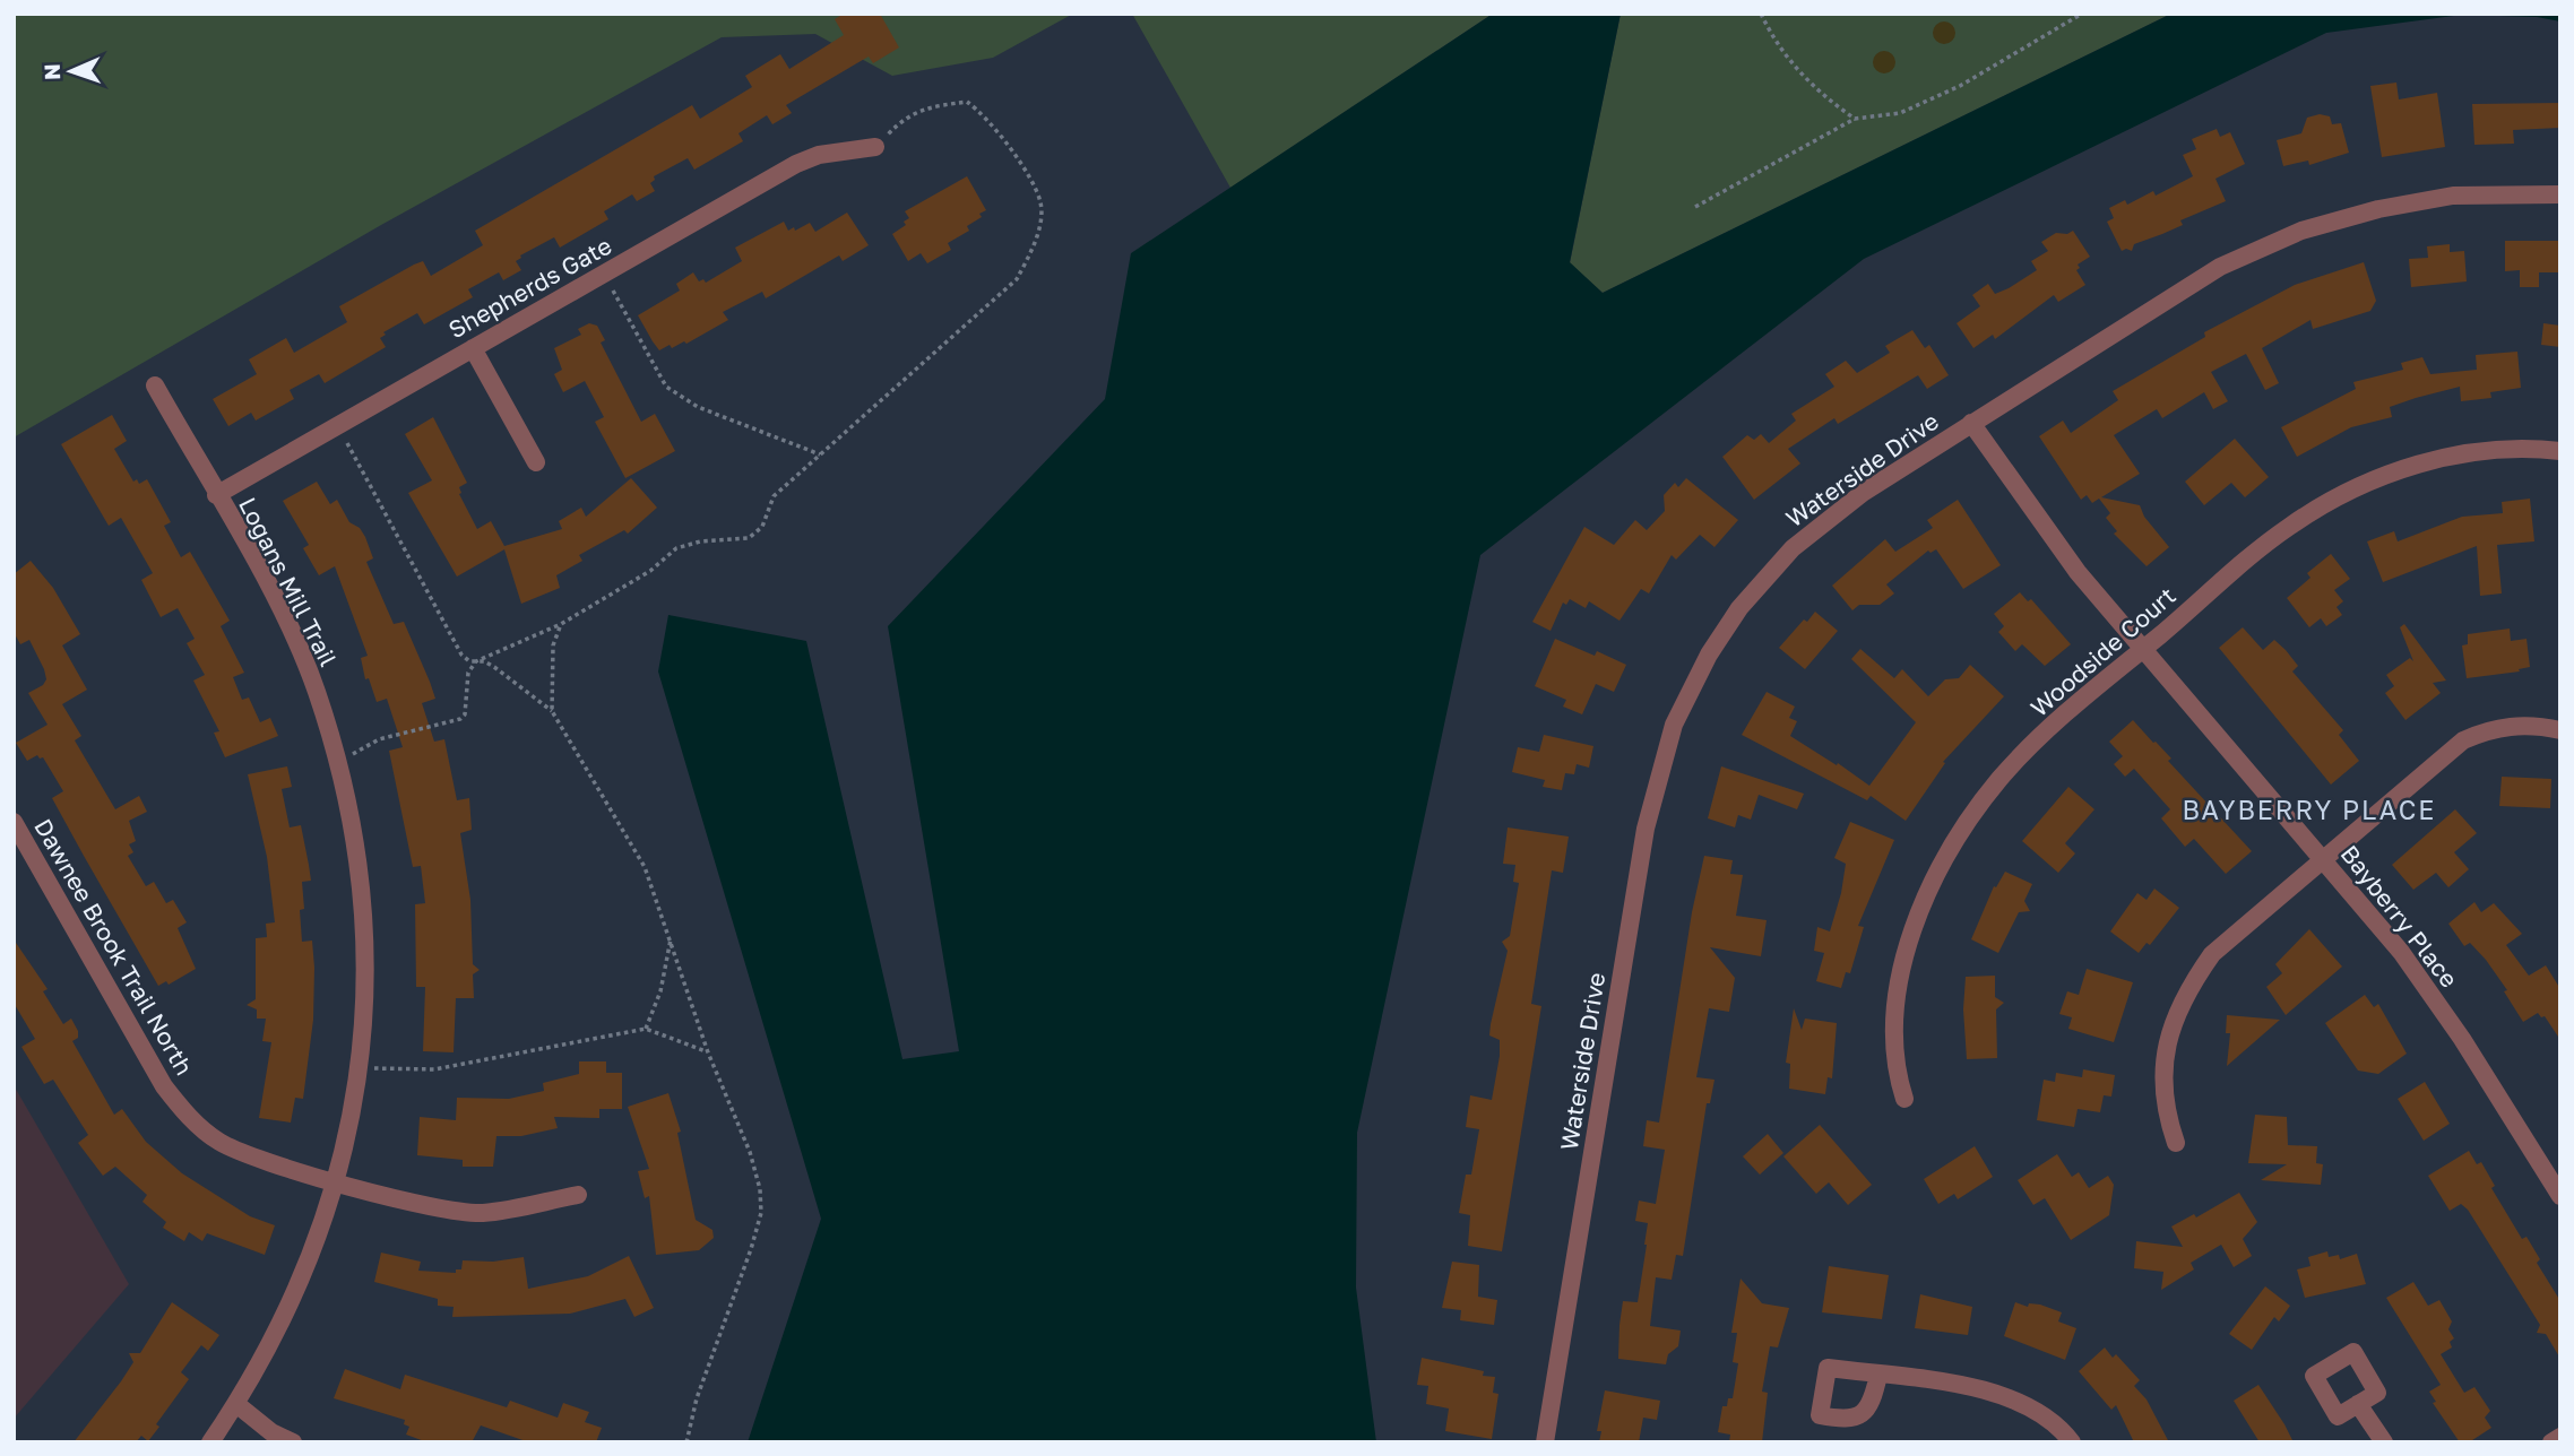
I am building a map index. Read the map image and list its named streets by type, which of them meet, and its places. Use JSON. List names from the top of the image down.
{
  "streets": {
    "street": [
      "Shepherds Gate",
      "Waterside Drive",
      "Logans Mill Trail",
      "Woodside Court",
      "Bayberry Place",
      "Dawnee Brook Trail North"
    ]
  },
  "crossings": [
    ["Shepherds Gate", "Logans Mill Trail"],
    ["Waterside Drive", "Bayberry Place"],
    ["Logans Mill Trail", "Dawnee Brook Trail North"],
    ["Woodside Court", "Bayberry Place"]
  ],
  "districts": ["BAYBERRY PLACE"],
  "north": "left"
}
